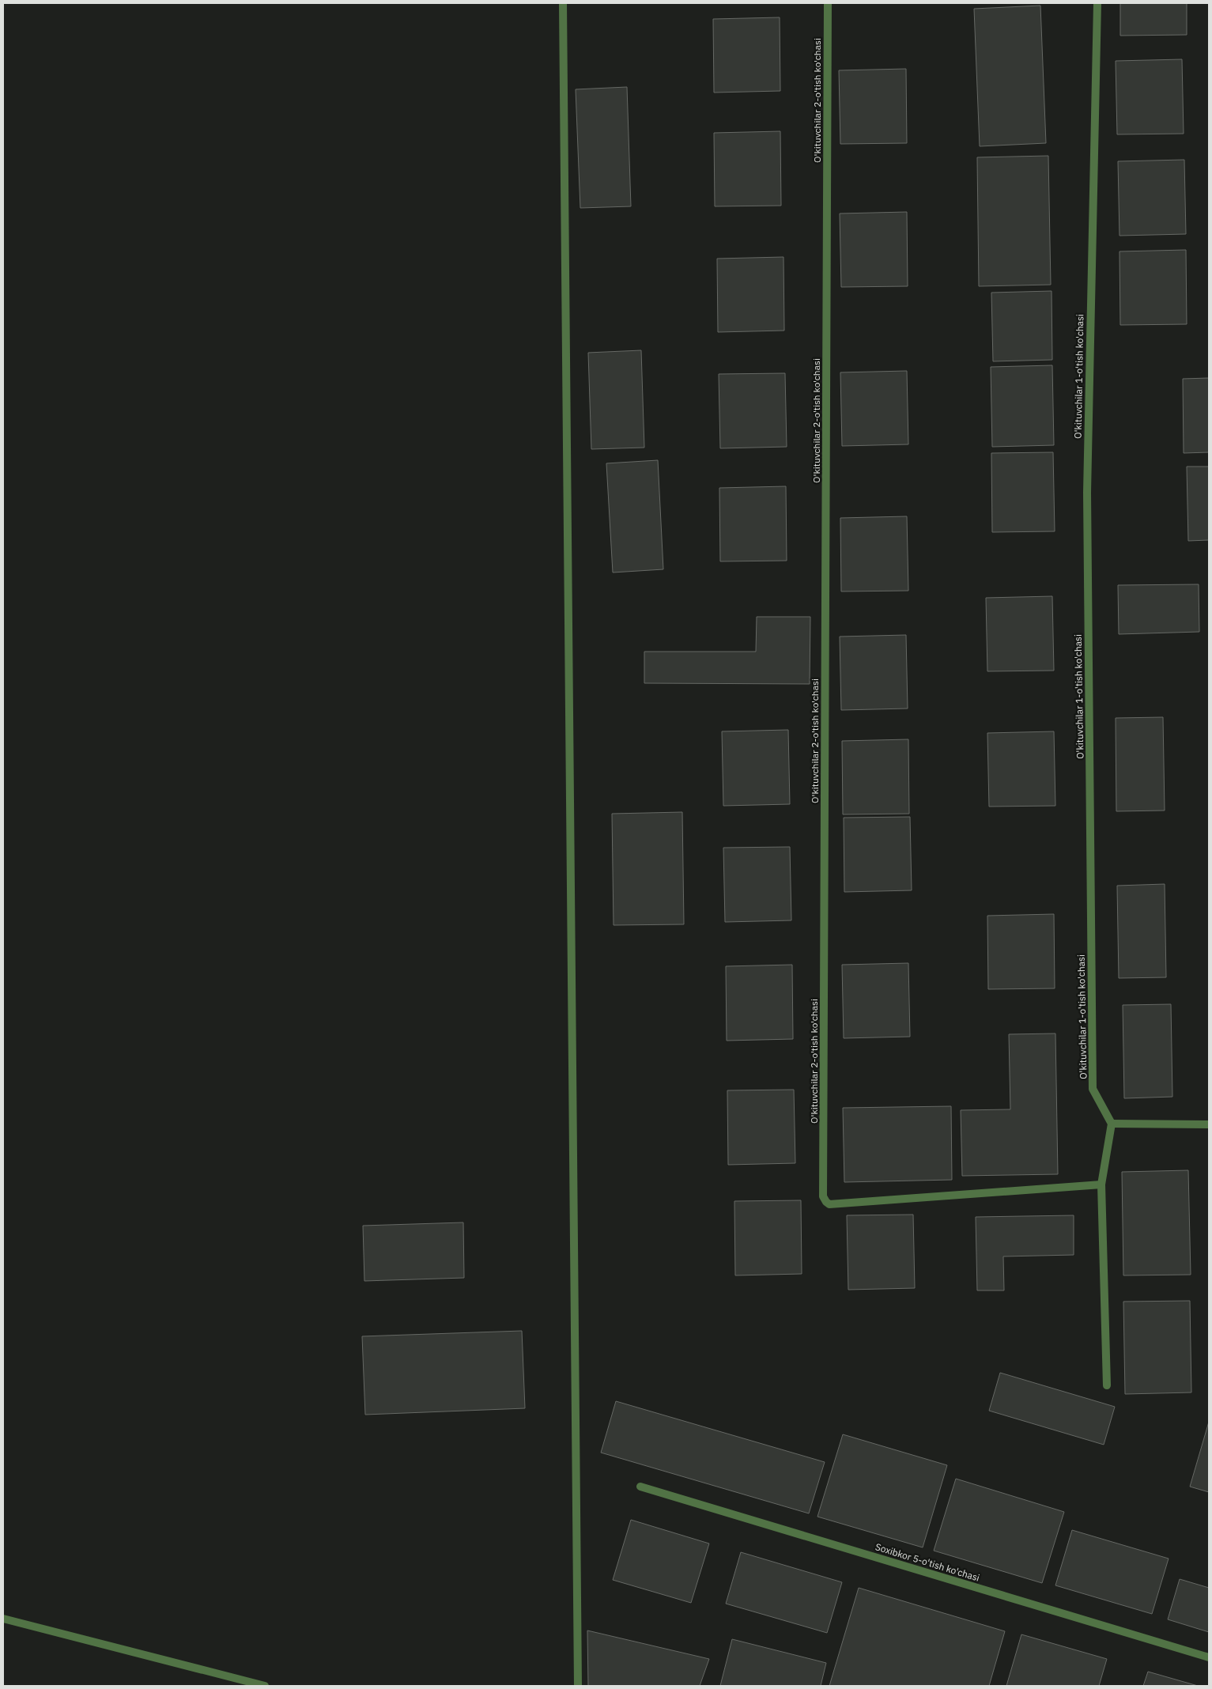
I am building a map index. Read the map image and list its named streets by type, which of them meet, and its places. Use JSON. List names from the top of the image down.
{
  "streets": {
    "street": ["O'kituvchilar 2-o'tish ko'chasi", "O'kituvchilar 1-o'tish ko'chasi", "Soxibkor 5-o'tish ko'chasi"]
  }
}
